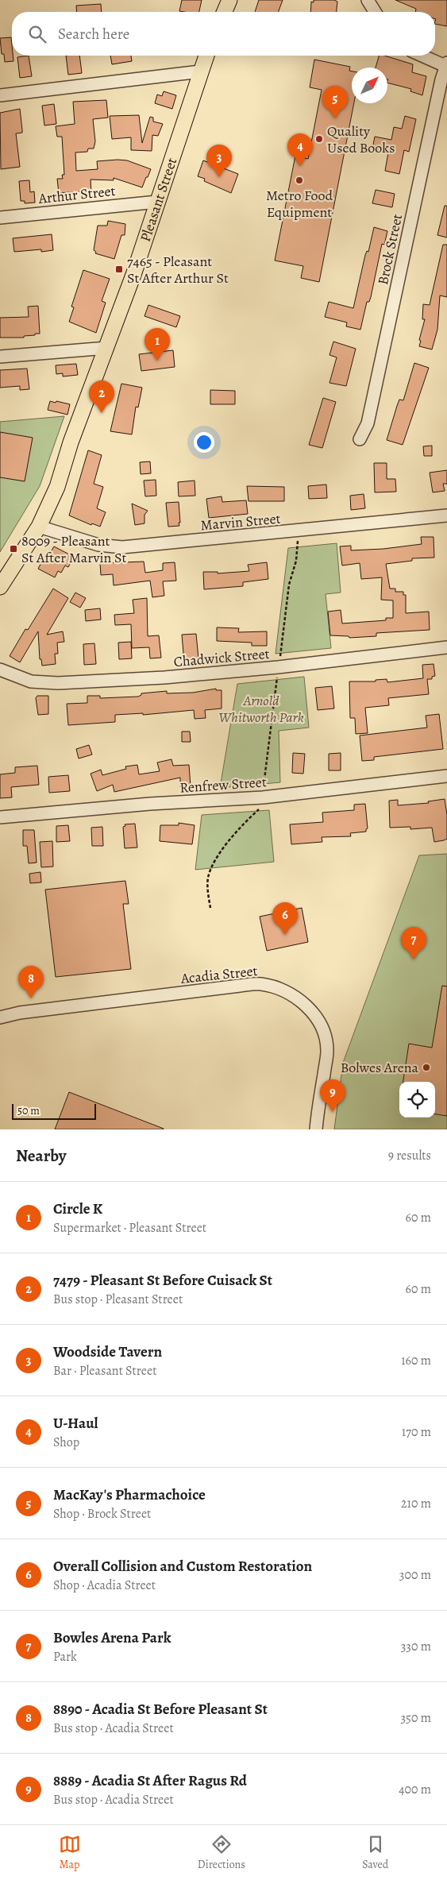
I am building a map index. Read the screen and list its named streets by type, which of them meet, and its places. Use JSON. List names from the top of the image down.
{
  "streets": {
    "main road": ["Pleasant Street"],
    "street": [
      "Arthur Street",
      "Brock Street",
      "Marvin Street",
      "Chadwick Street",
      "Renfrew Street",
      "Acadia Street"
    ]
  },
  "crossings": [
    ["Arthur Street", "Pleasant Street"],
    ["Pleasant Street", "Marvin Street"]
  ],
  "parks": ["Arnold Whitworth Park"],
  "places": {
    "other": ["Quality Used Books", "Metro Food Equipment", "Bolwes Arena"],
    "transit": ["7465 - Pleasant St After Arthur St", "8009 - Pleasant St After Marvin St"]
  },
  "scale_bar": "50 m",
  "north": "top right",
  "page": {
    "search": "Search here",
    "pins": [
      "5",
      "4",
      "3",
      "1",
      "2",
      "6",
      "7",
      "8",
      "9"
    ],
    "scale": "50 m",
    "heading": ["Nearby", "9 results"],
    "list": [
      {
        "mark": "1",
        "name": "Circle K",
        "note": "Supermarket · Pleasant Street",
        "value": "60 m"
      },
      {
        "mark": "2",
        "name": "7479 - Pleasant St Before Cuisack St",
        "note": "Bus stop · Pleasant Street",
        "value": "60 m"
      },
      {
        "mark": "3",
        "name": "Woodside Tavern",
        "note": "Bar · Pleasant Street",
        "value": "160 m"
      },
      {
        "mark": "4",
        "name": "U-Haul",
        "note": "Shop",
        "value": "170 m"
      },
      {
        "mark": "5",
        "name": "MacKay's Pharmachoice",
        "note": "Shop · Brock Street",
        "value": "210 m"
      },
      {
        "mark": "6",
        "name": "Overall Collision and Custom Restoration",
        "note": "Shop · Acadia Street",
        "value": "300 m"
      },
      {
        "mark": "7",
        "name": "Bowles Arena Park",
        "note": "Park",
        "value": "330 m"
      },
      {
        "mark": "8",
        "name": "8890 - Acadia St Before Pleasant St",
        "note": "Bus stop · Acadia Street",
        "value": "350 m"
      },
      {
        "mark": "9",
        "name": "8889 - Acadia St After Ragus Rd",
        "note": "Bus stop · Acadia Street",
        "value": "400 m"
      }
    ],
    "nav": ["Map", "Directions", "Saved"]
  }
}
